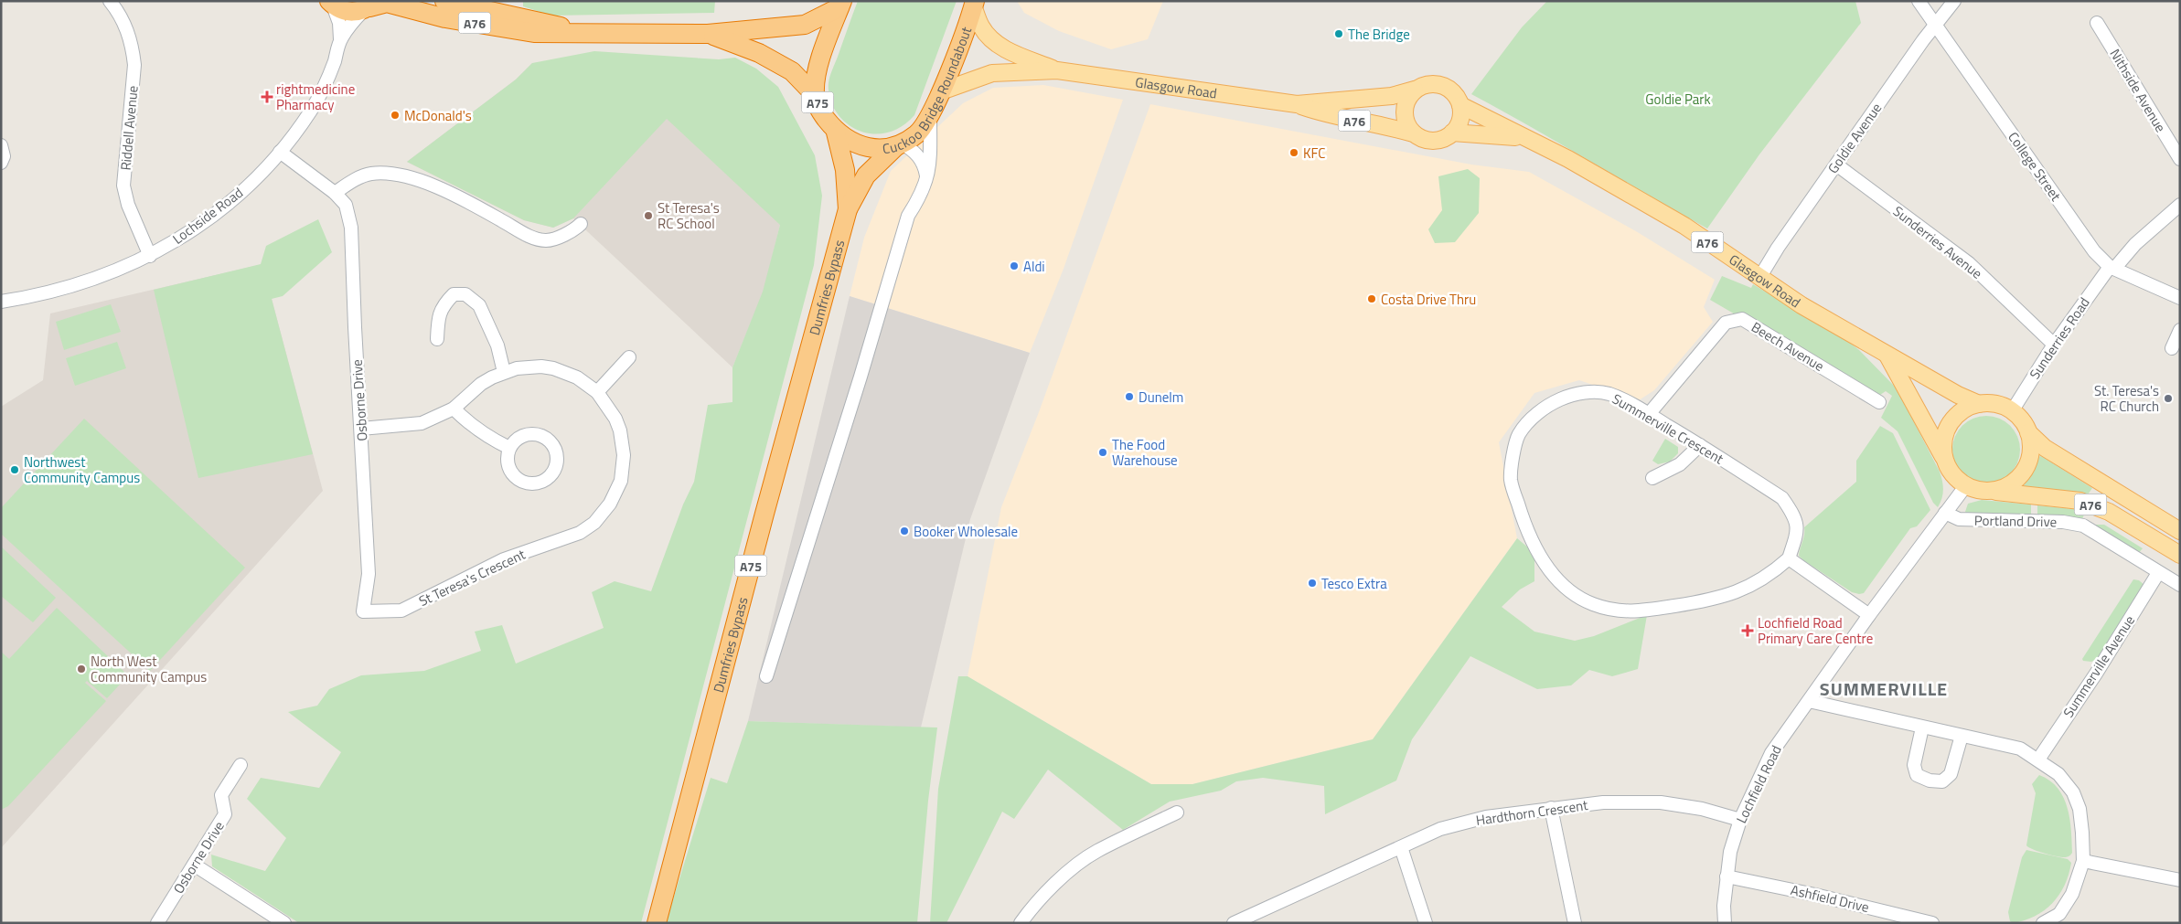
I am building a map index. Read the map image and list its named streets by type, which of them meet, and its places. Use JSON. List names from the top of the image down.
{
  "streets": {
    "highway": [
      "A76",
      "Cuckoo Bridge Roundabout",
      "A75",
      "Dumfries Bypass"
    ],
    "main road": ["Glasgow Road"],
    "street": [
      "Nithside Avenue",
      "Riddell Avenue",
      "Goldie Avenue",
      "College Street",
      "Lochside Road",
      "Sunderries Avenue",
      "Sunderries Road",
      "Beech Avenue",
      "Osborne Drive",
      "Summerville Crescent",
      "Portland Drive",
      "St Teresa's Crescent",
      "Summerville Avenue",
      "Lochfield Road",
      "Hardthorn Crescent",
      "Ashfield Drive"
    ]
  },
  "crossings": [
    ["A76", "Cuckoo Bridge Roundabout"],
    ["A76", "Glasgow Road"],
    ["A76", "Lochside Road"],
    ["A76", "Sunderries Road"],
    ["A76", "Lochfield Road"],
    ["Cuckoo Bridge Roundabout", "Glasgow Road"],
    ["Cuckoo Bridge Roundabout", "Dumfries Bypass"],
    ["Glasgow Road", "Goldie Avenue"],
    ["Glasgow Road", "Sunderries Road"],
    ["Glasgow Road", "Lochfield Road"],
    ["Riddell Avenue", "Lochside Road"],
    ["Goldie Avenue", "College Street"],
    ["Goldie Avenue", "Sunderries Avenue"],
    ["College Street", "Sunderries Road"],
    ["Lochside Road", "Osborne Drive"],
    ["Sunderries Avenue", "Sunderries Road"],
    ["Sunderries Road", "Lochfield Road"],
    ["Beech Avenue", "Summerville Crescent"],
    ["Osborne Drive", "St Teresa's Crescent"],
    ["Portland Drive", "Summerville Avenue"],
    ["Portland Drive", "Lochfield Road"],
    ["Lochfield Road", "Hardthorn Crescent"],
    ["Lochfield Road", "Ashfield Drive"]
  ],
  "districts": ["SUMMERVILLE"],
  "parks": ["Goldie Park"],
  "places": {
    "other": [
      "The Bridge",
      "McDonald's",
      "KFC",
      "St Teresa's RC School",
      "Aldi",
      "Costa Drive Thru",
      "Dunelm",
      "St. Teresa's RC Church",
      "The Food Warehouse",
      "Northwest Community Campus",
      "Booker Wholesale",
      "Tesco Extra",
      "North West Community Campus"
    ],
    "health": ["rightmedicine Pharmacy", "Lochfield Road Primary Care Centre"]
  }
}
